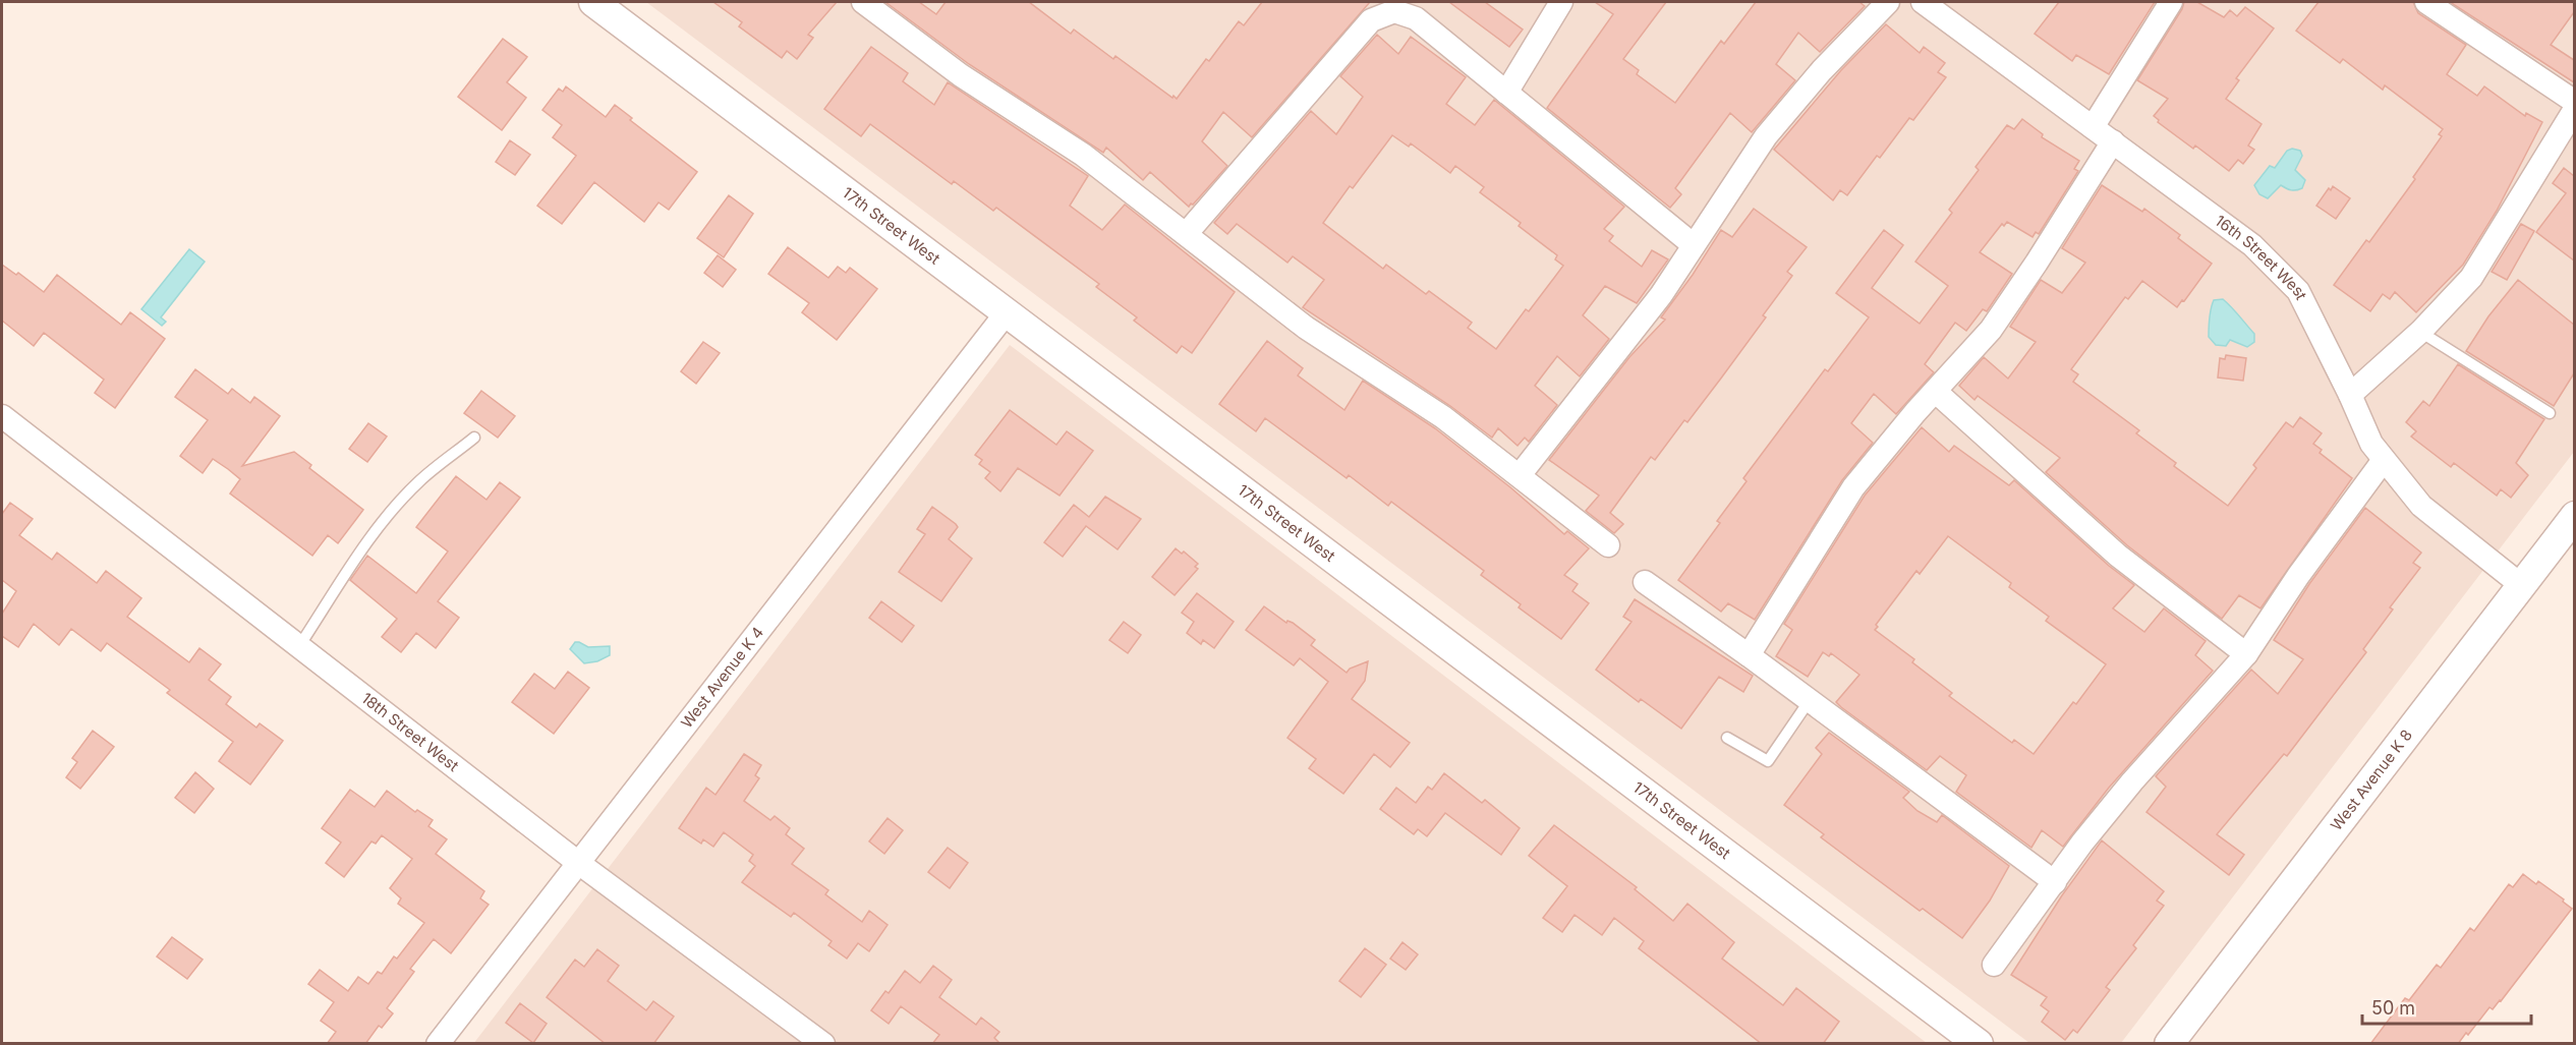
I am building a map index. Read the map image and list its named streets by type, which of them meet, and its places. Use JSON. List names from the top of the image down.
{
  "streets": {
    "street": [
      "17th Street West",
      "16th Street West",
      "West Avenue K 4",
      "18th Street West",
      "West Avenue K 8"
    ]
  },
  "crossings": [
    ["17th Street West", "West Avenue K 4"],
    ["16th Street West", "West Avenue K 8"],
    ["West Avenue K 4", "18th Street West"]
  ],
  "scale_bar": "50 m"
}
